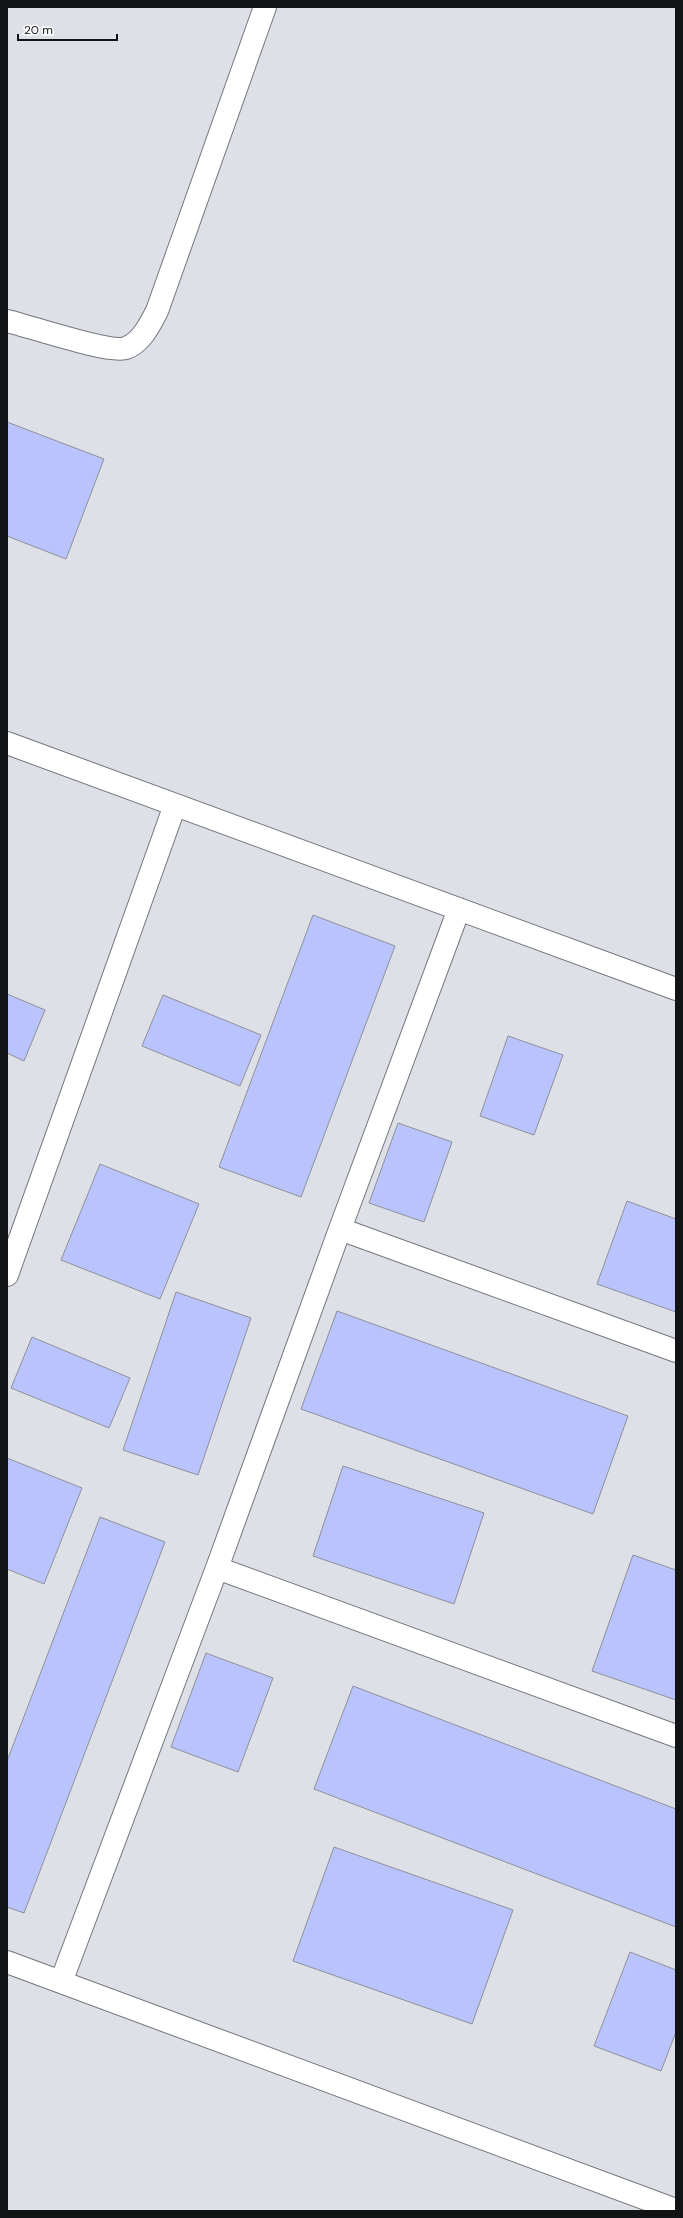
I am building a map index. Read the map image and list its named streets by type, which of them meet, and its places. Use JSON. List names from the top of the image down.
{
  "scale_bar": "20 m"
}
